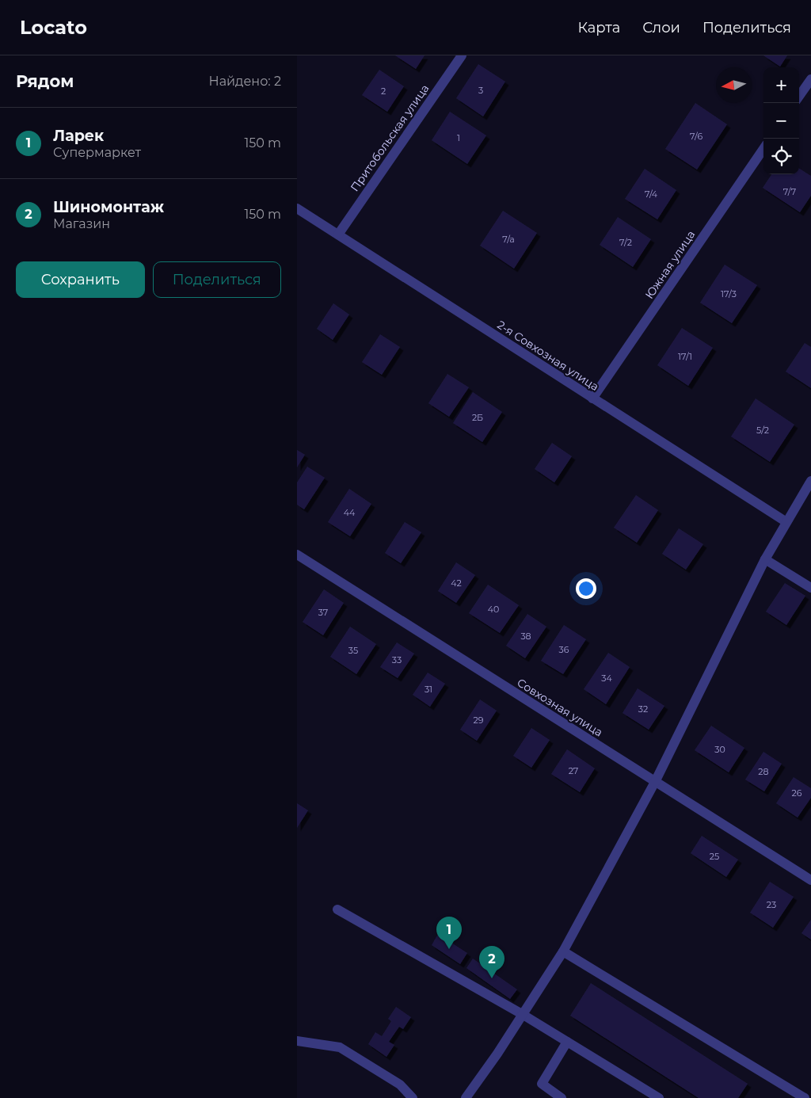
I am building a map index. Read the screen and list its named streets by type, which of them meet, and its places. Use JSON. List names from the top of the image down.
{
  "streets": {
    "street": [
      "Притобольская улица",
      "Южная улица",
      "2-я Совхозная улица",
      "Совхозная улица"
    ]
  },
  "crossings": [
    ["Притобольская улица", "2-я Совхозная улица"],
    ["Южная улица", "2-я Совхозная улица"]
  ],
  "house_numbers": [
    "3",
    "2",
    "7/6",
    "1",
    "7/7",
    "7/4",
    "7/а",
    "7/2",
    "17/3",
    "17/1",
    "2Б",
    "5/2",
    "44",
    "42",
    "40",
    "37",
    "38",
    "36",
    "35",
    "33",
    "34",
    "31",
    "32",
    "29",
    "30",
    "27",
    "28",
    "26",
    "25",
    "23"
  ],
  "north": "left",
  "page": {
    "header": "Locato",
    "nav": ["Карта", "Слои", "Поделиться"],
    "heading": ["Рядом", "Найдено: 2"],
    "map_buttons": ["+", "−"],
    "list": [
      {
        "mark": "1",
        "name": "Ларек",
        "note": "Супермаркет",
        "value": "150 m"
      },
      {
        "mark": "2",
        "name": "Шиномонтаж",
        "note": "Магазин",
        "value": "150 m"
      }
    ],
    "buttons": ["Сохранить", "Поделиться"],
    "pins": ["1", "2"]
  }
}
